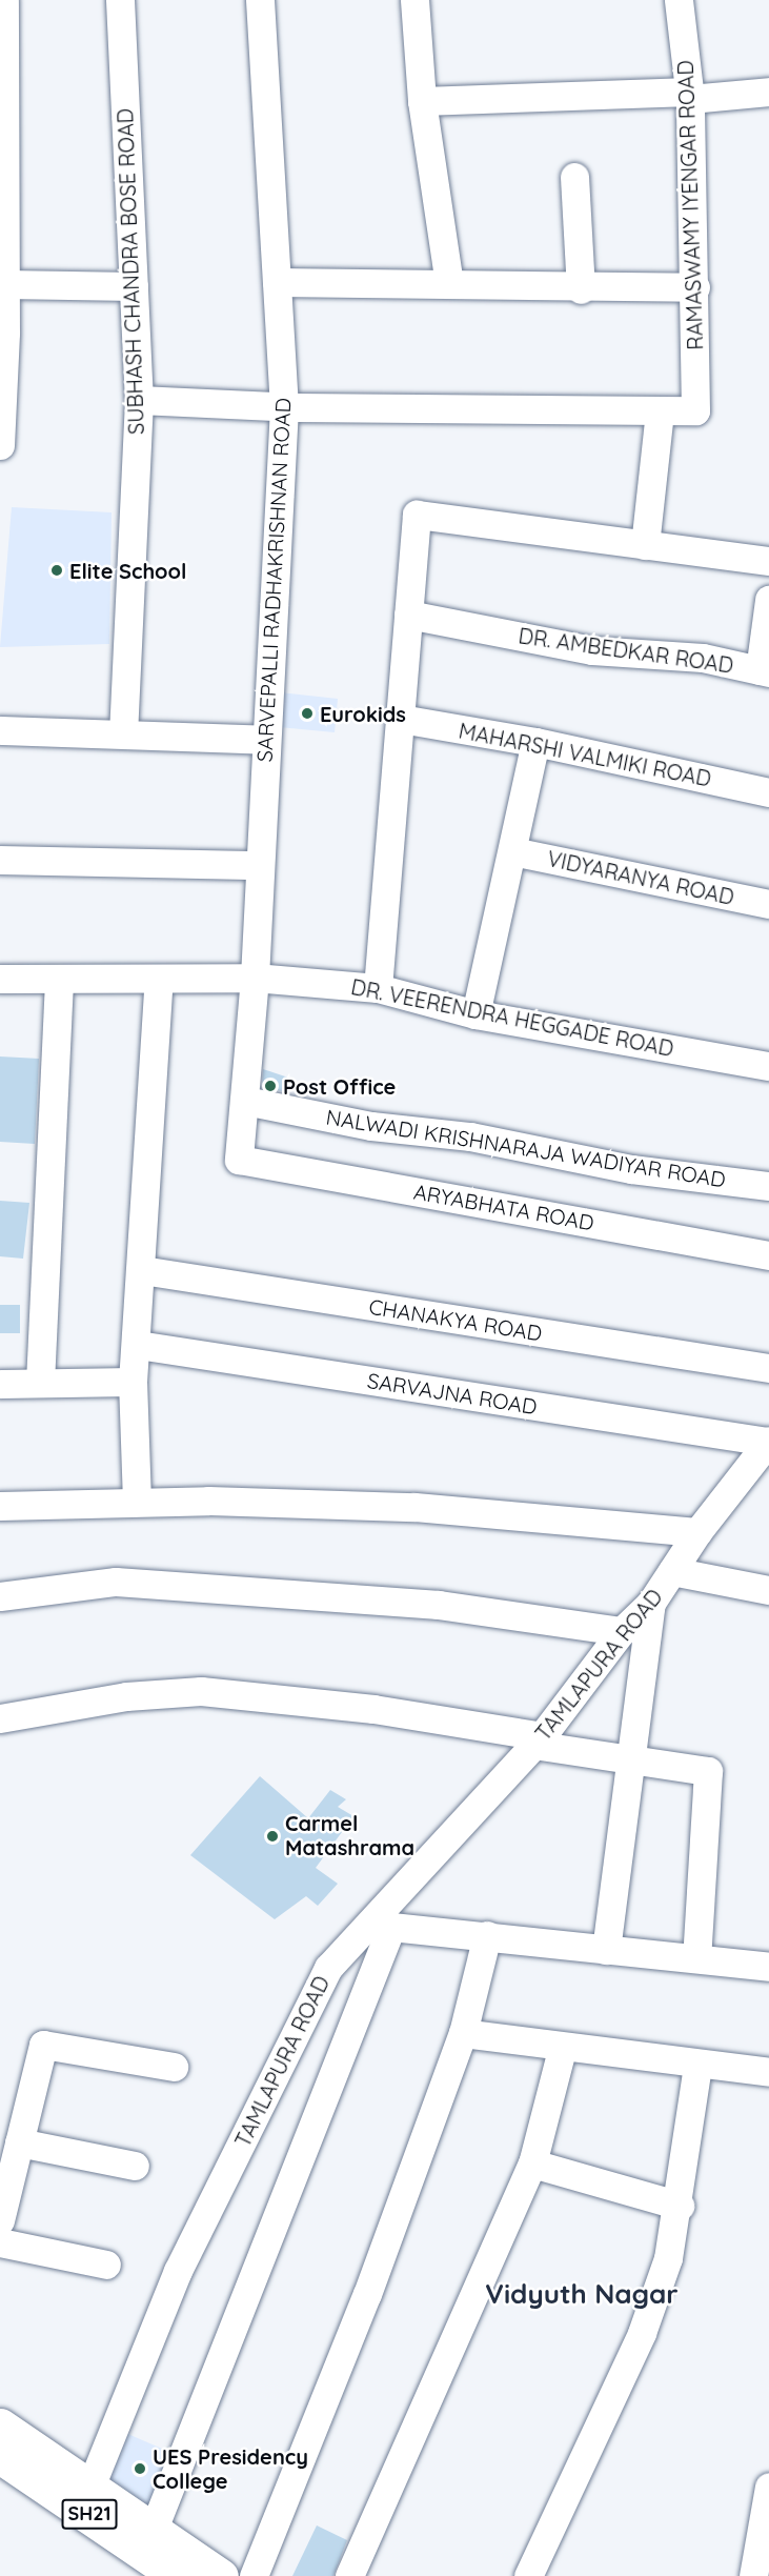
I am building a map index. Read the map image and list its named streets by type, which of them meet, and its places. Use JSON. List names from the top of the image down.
{
  "streets": {
    "main road": ["SH21"],
    "street": [
      "RAMASWAMY IYENGAR ROAD",
      "SUBHASH CHANDRA BOSE ROAD",
      "SARVEPALLI RADHAKRISHNAN ROAD",
      "DR. AMBEDKAR ROAD",
      "MAHARSHI VALMIKI ROAD",
      "VIDYARANYA ROAD",
      "DR. VEERENDRA HEGGADE ROAD",
      "NALWADI KRISHNARAJA WADIYAR ROAD",
      "ARYABHATA ROAD",
      "CHANAKYA ROAD",
      "SARVAJNA ROAD",
      "TAMLAPURA ROAD"
    ]
  },
  "crossings": [
    ["SARVEPALLI RADHAKRISHNAN ROAD", "DR. VEERENDRA HEGGADE ROAD"],
    ["SARVEPALLI RADHAKRISHNAN ROAD", "NALWADI KRISHNARAJA WADIYAR ROAD"],
    ["SARVEPALLI RADHAKRISHNAN ROAD", "ARYABHATA ROAD"],
    ["SARVAJNA ROAD", "TAMLAPURA ROAD"],
    ["TAMLAPURA ROAD", "SH21"]
  ],
  "districts": ["Vidyuth Nagar"],
  "places": [
    "Elite School",
    "Eurokids",
    "Post Office",
    "Carmel Matashrama",
    "UES Presidency College"
  ]
}
